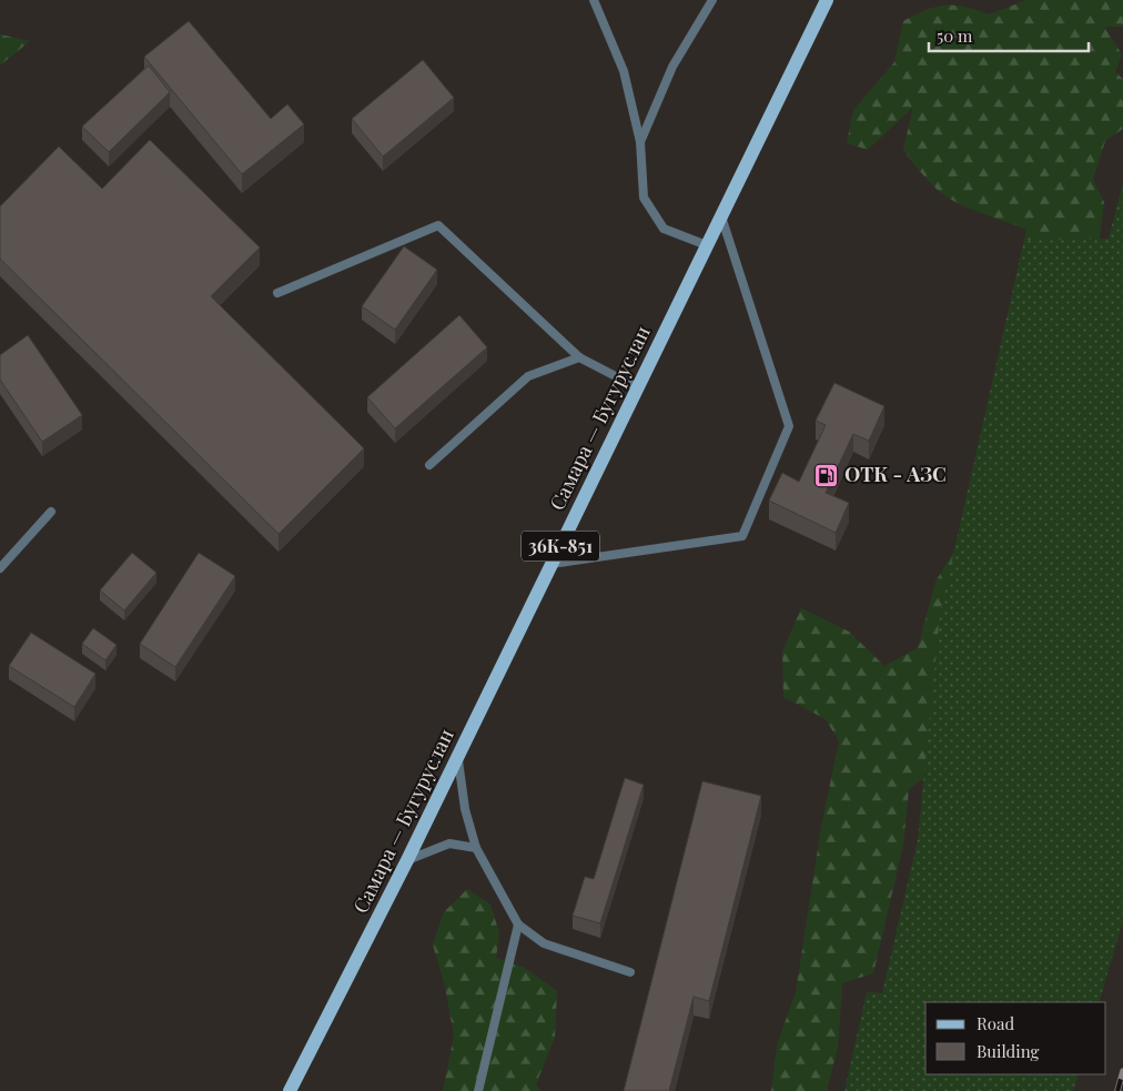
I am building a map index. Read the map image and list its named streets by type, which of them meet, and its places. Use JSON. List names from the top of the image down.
{
  "streets": {
    "main road": ["Самара — Бугуруслан", "36К-851"]
  },
  "places": {
    "fuel station": ["ОТК - АЗС"]
  },
  "legend": ["Road", "Building"],
  "scale_bar": "50 m"
}
